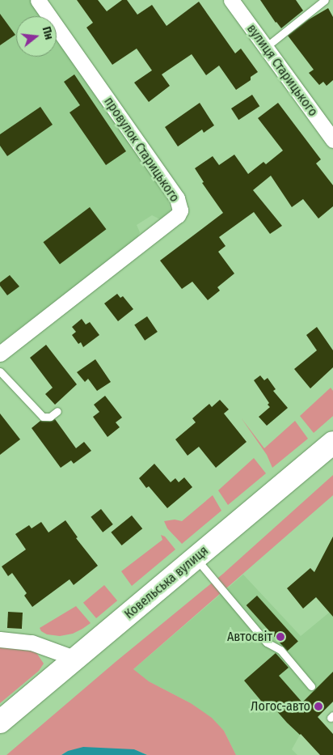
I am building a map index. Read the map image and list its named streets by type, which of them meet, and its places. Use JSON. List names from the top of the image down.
{
  "streets": {
    "main road": ["Ковельська вулиця"],
    "street": ["вулиця Старицького", "провулок Старицького"]
  },
  "places": ["Автосвіт", "Логос-авто"],
  "north": "right"
}
